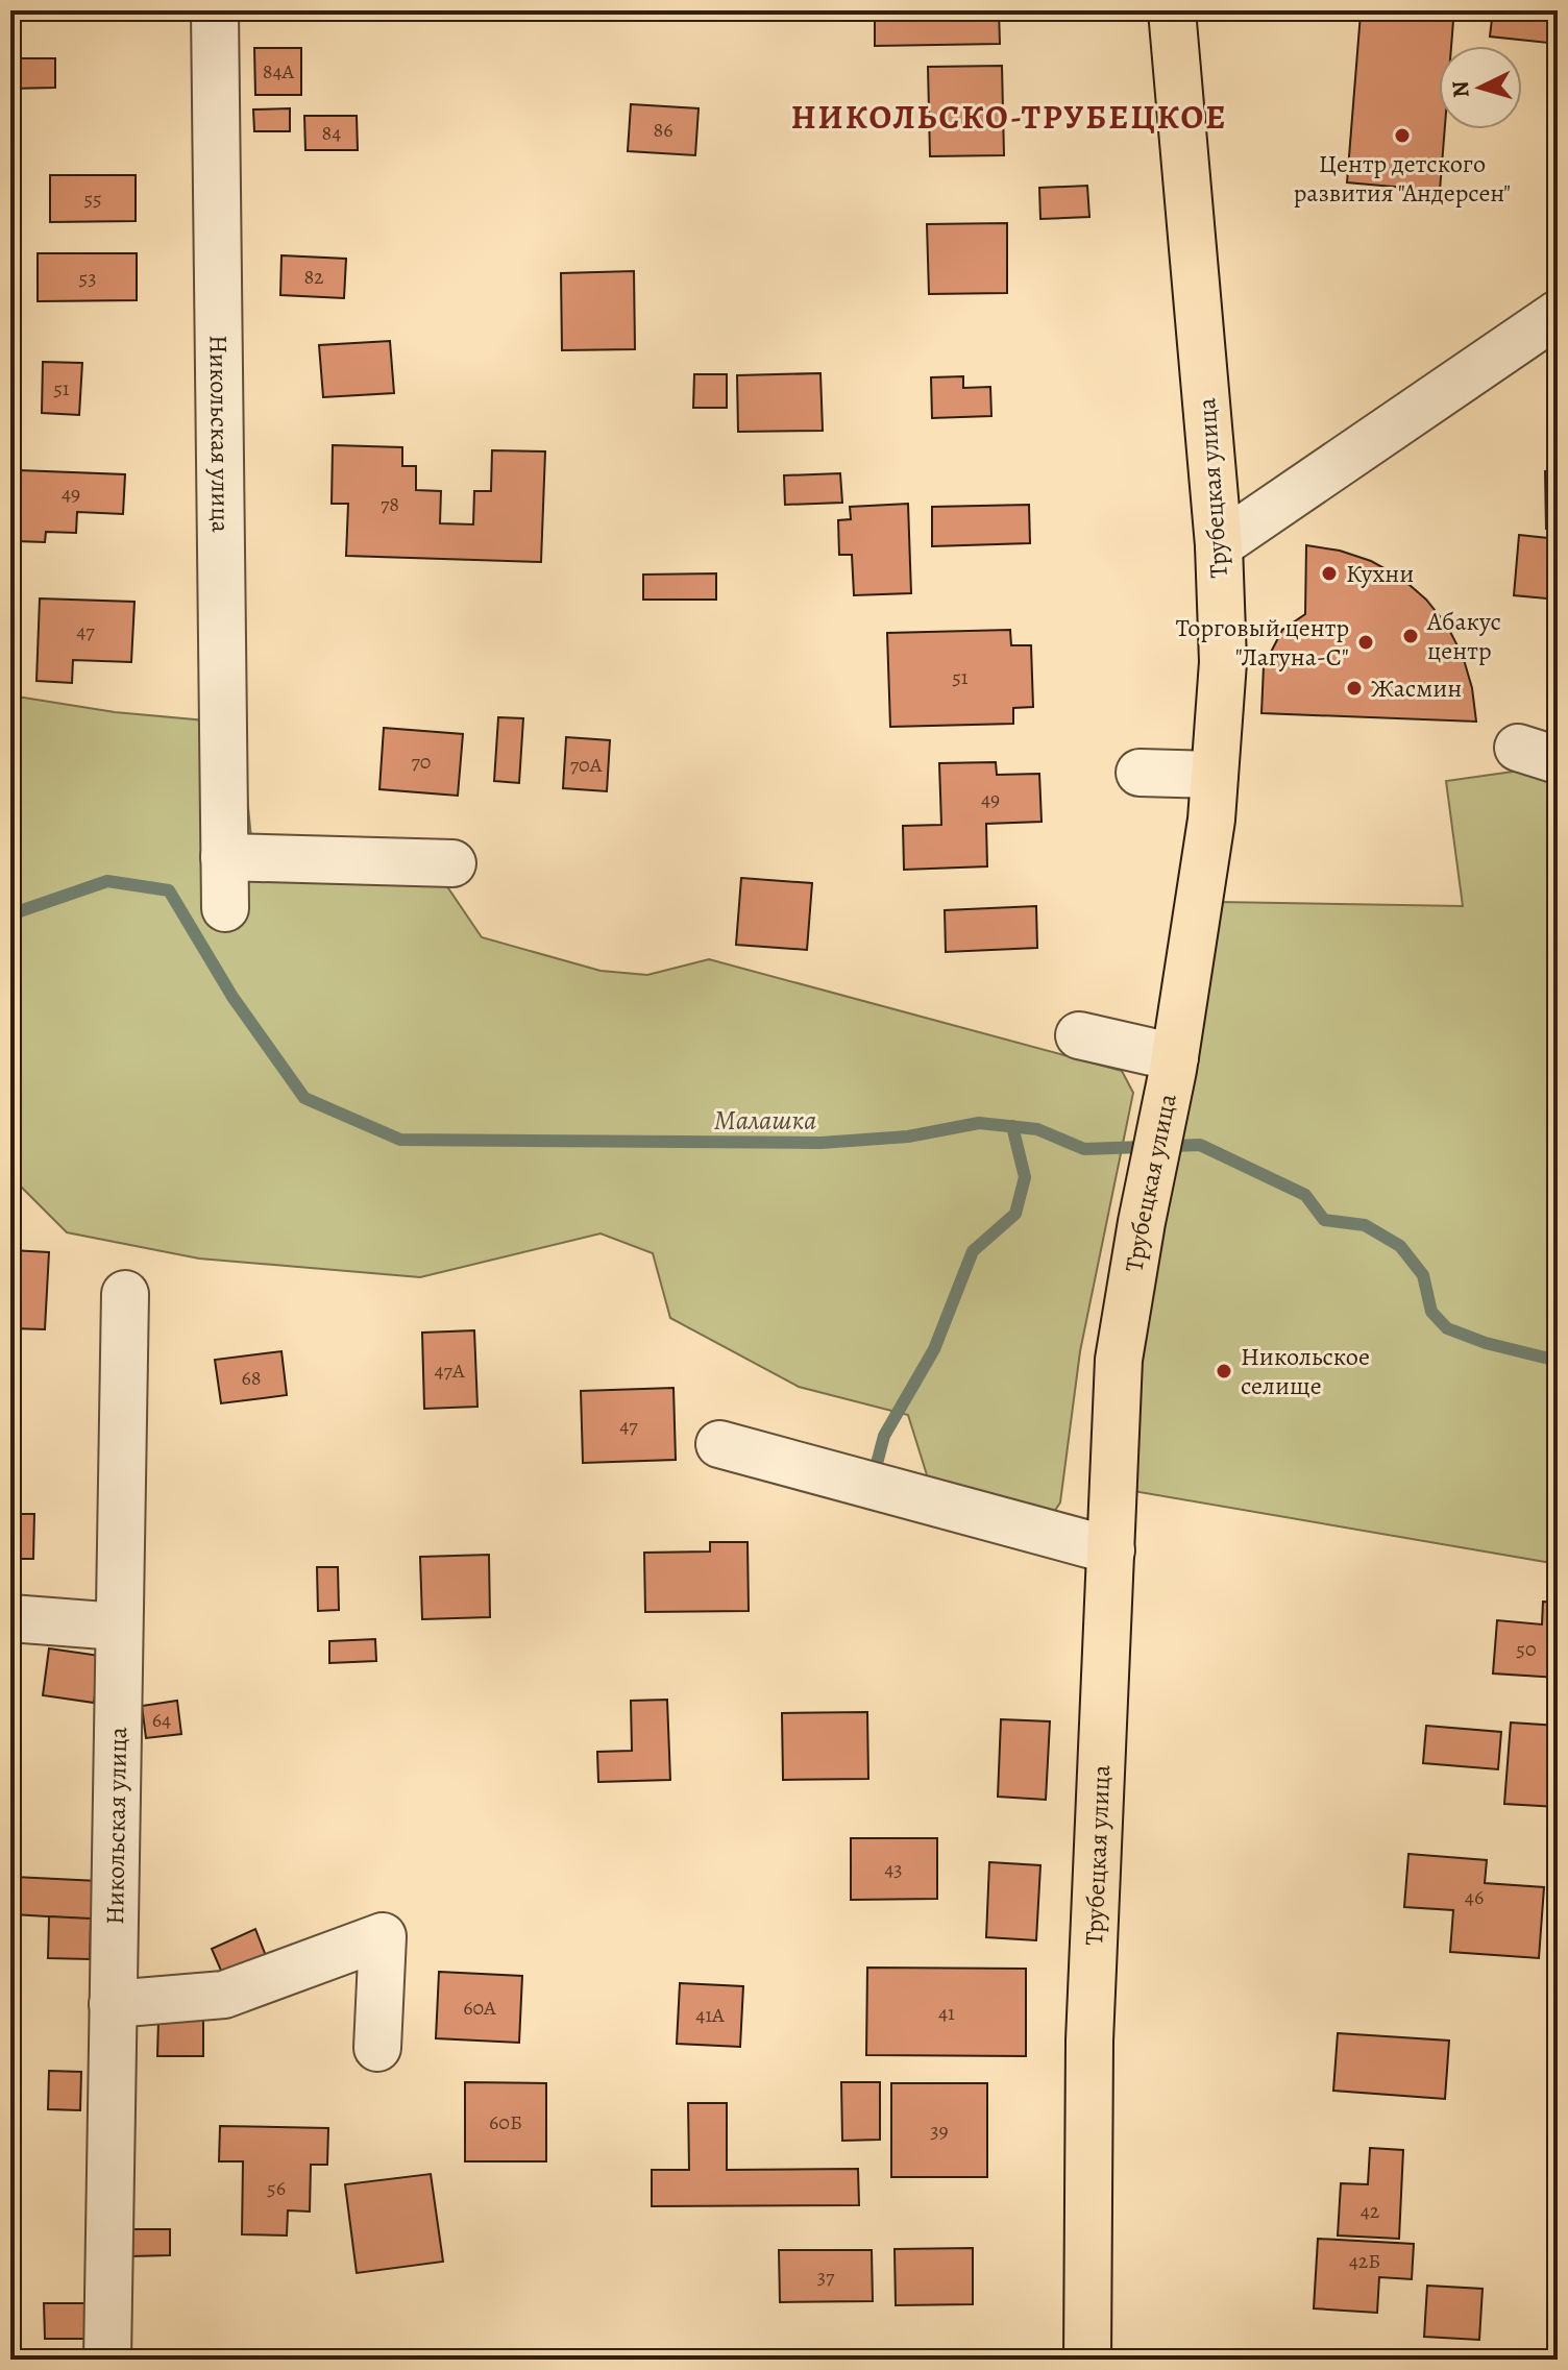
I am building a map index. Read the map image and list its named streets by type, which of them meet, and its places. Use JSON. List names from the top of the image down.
{
  "streets": {
    "main road": ["Трубецкая улица"],
    "street": ["Никольская улица"]
  },
  "districts": ["НИКОЛЬСКО-ТРУБЕЦКОЕ"],
  "water": ["Малашка"],
  "places": [
    "Центр детского развития \"Андерсен\"",
    "Кухни",
    "Абакус центр",
    "Торговый центр \"Лагуна-С\"",
    "Жасмин",
    "Никольское селище"
  ],
  "house_numbers": [
    "84А",
    "86",
    "84",
    "55",
    "82",
    "53",
    "51",
    "49",
    "78",
    "47",
    "51",
    "70",
    "70А",
    "49",
    "47А",
    "68",
    "47",
    "50",
    "64",
    "43",
    "46",
    "60А",
    "41",
    "41А",
    "60Б",
    "39",
    "56",
    "42",
    "42Б",
    "37"
  ],
  "north": "left"
}
